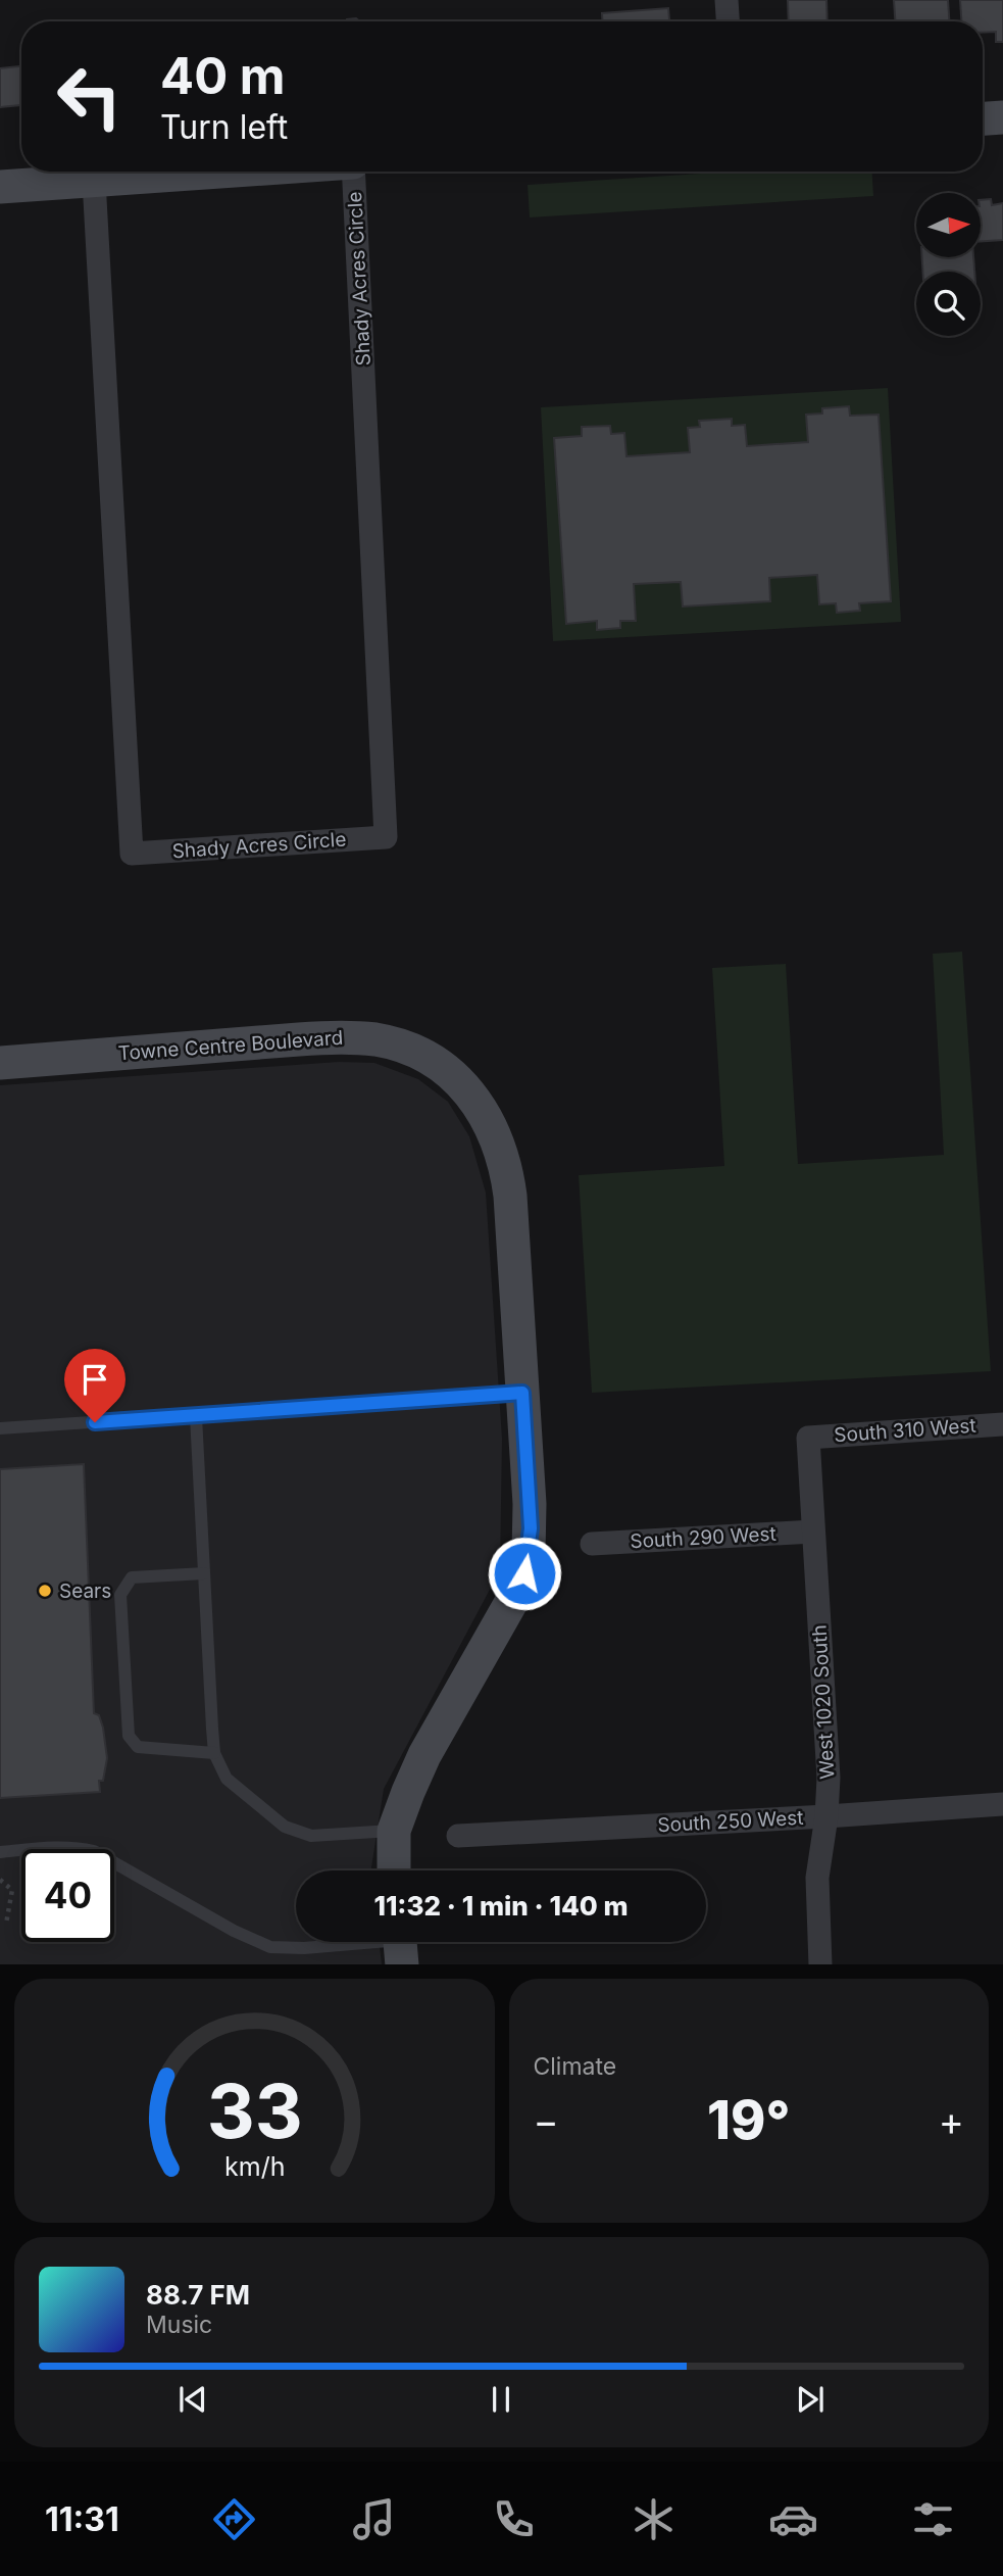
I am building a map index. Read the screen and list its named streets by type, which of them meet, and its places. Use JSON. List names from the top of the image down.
{
  "streets": {
    "street": [
      "Shady Acres Circle",
      "Towne Centre Boulevard",
      "South 310 West",
      "South 290 West",
      "West 1020 South",
      "South 250 West"
    ]
  },
  "crossings": [
    ["South 310 West", "West 1020 South"],
    ["South 290 West", "West 1020 South"],
    ["West 1020 South", "South 250 West"]
  ],
  "places": ["Sears"],
  "north": "right",
  "page": {
    "turn": ["40 m", "Turn left"],
    "limit": "40",
    "trip": "11:32 · 1 min · 140 m",
    "tile": "Climate",
    "heat": ["−", "19°", "+"],
    "song": ["88.7 FM", "Music"],
    "tabs": "11:31",
    "gauge": ["33", "km/h"]
  }
}
